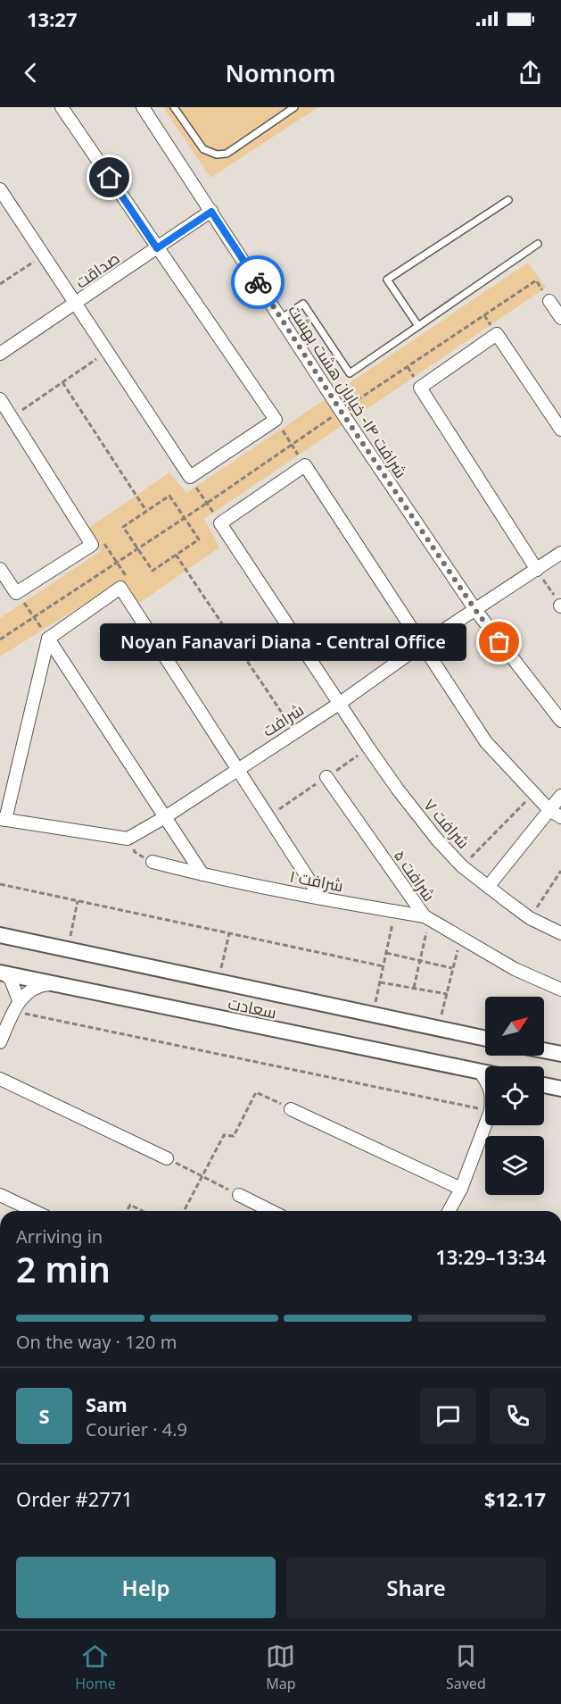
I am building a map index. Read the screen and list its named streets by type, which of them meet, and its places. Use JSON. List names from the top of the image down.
{
  "streets": {
    "street": [
      "صداقت",
      "شرافت ۱۴- خیابان هشت بهشت",
      "شرافت",
      "شرافت ۷",
      "شرافت ۵",
      "شرافت ۱",
      "سعادت"
    ]
  },
  "crossings": [
    ["صداقت", "شرافت ۱۴- خیابان هشت بهشت"],
    ["شرافت ۱۴- خیابان هشت بهشت", "شرافت"],
    ["شرافت", "شرافت ۷"],
    ["شرافت ۵", "شرافت ۱"]
  ],
  "places": ["Noyan Fanavari Diana - Central Office"],
  "north": "top right",
  "page": {
    "status": "13:27",
    "header": "Nomnom",
    "bubble": "Noyan Fanavari Diana - Central Office",
    "heading": ["2 min", "Arriving in", "13:29–13:34"],
    "panel": [
      "Sam",
      "Courier · 4.9",
      "Order #2771",
      "$12.17"
    ],
    "bar": "On the way · 120 m",
    "round": "S",
    "buttons": ["Help", "Share"],
    "tabs": ["Home", "Map", "Saved"]
  }
}
